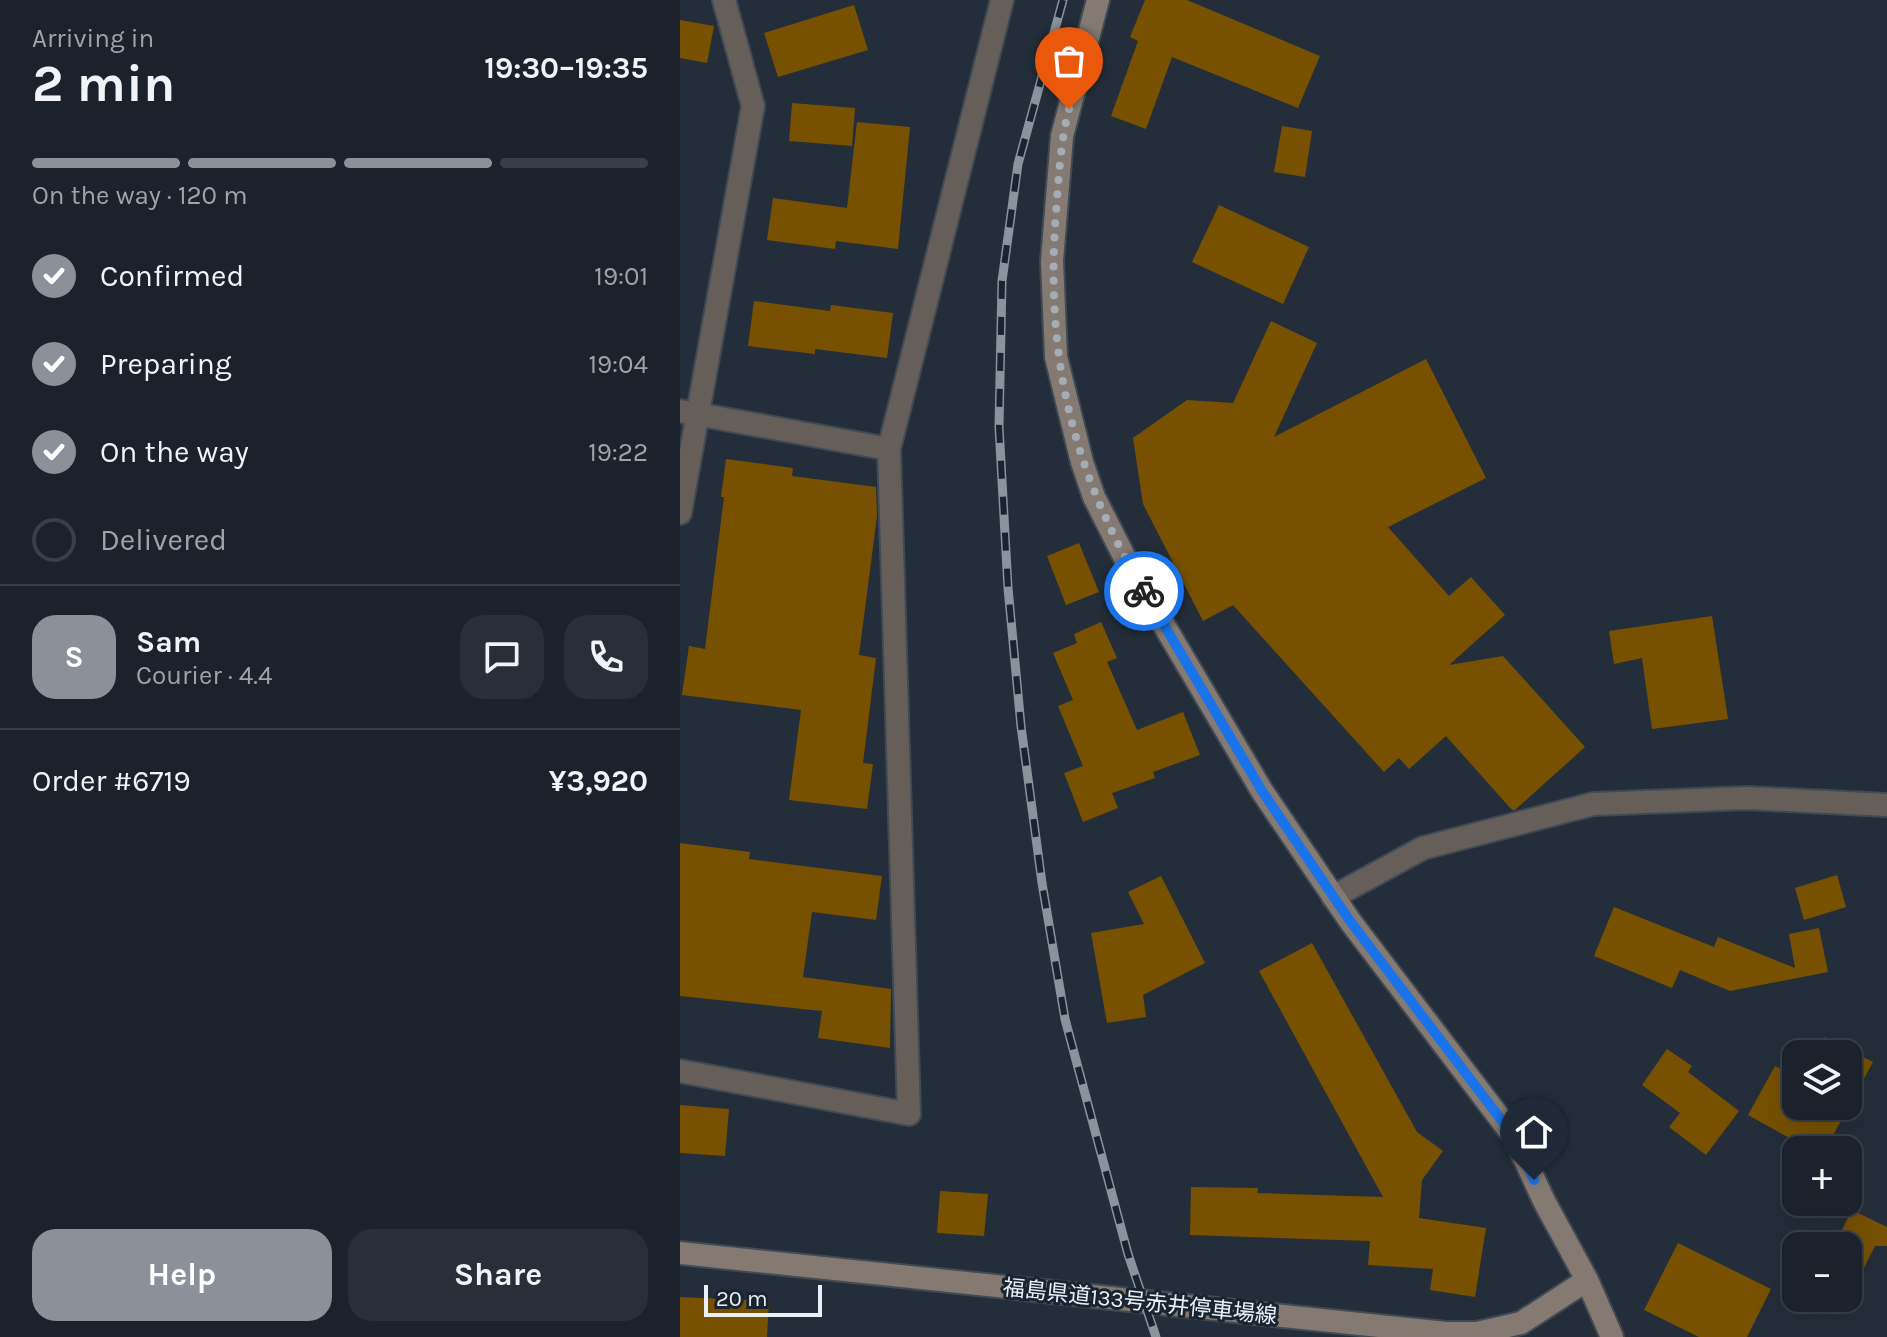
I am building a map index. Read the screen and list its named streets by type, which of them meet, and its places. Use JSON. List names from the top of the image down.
{
  "streets": {
    "main road": ["福島県道133号赤井停車場線"]
  },
  "scale_bar": "20 m",
  "page": {
    "heading": ["2 min", "Arriving in", "19:30–19:35"],
    "panel": [
      "Sam",
      "Courier · 4.4",
      "Order #6719",
      "¥3,920"
    ],
    "bar": "On the way · 120 m",
    "list": [
      ["Confirmed", "19:01"],
      ["Preparing", "19:04"],
      ["On the way", "19:22"],
      "Delivered"
    ],
    "round": "S",
    "map_buttons": ["+", "−"],
    "buttons": ["Help", "Share"],
    "scale": "20 m"
  }
}
